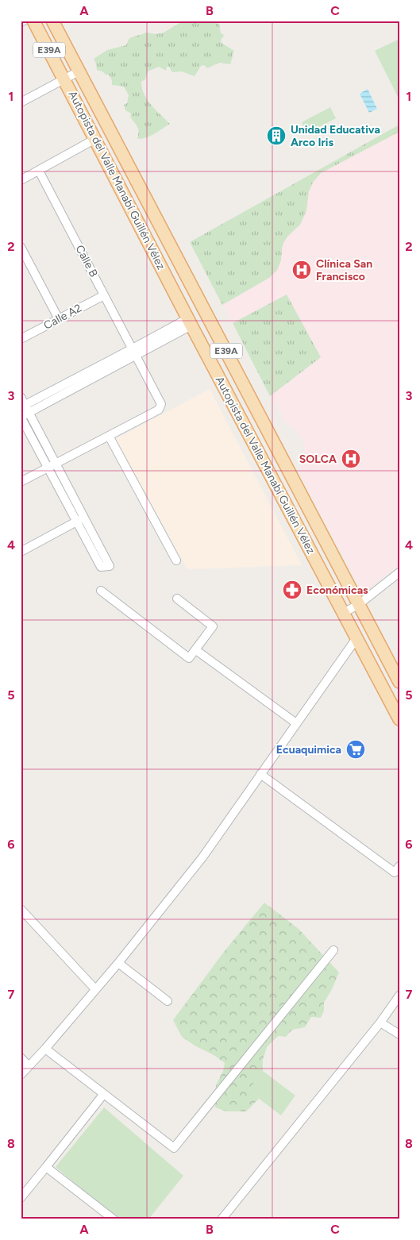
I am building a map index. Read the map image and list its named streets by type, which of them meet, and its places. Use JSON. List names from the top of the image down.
{
  "streets": {
    "main road": ["E39A", "Autopista del Valle Manabí Guillén Vélez"],
    "street": ["Calle B", "Calle A2"]
  },
  "crossings": [
    ["Calle B", "Calle A2"]
  ],
  "places": {
    "building": ["Unidad Educativa Arco Iris"],
    "hospital": ["Clínica San Francisco", "SOLCA"],
    "pharmacy": ["Económicas"],
    "supermarket": ["Ecuaquimica"]
  },
  "grid": {
    "columns": ["A", "B", "C"],
    "rows": [
      "1",
      "2",
      "3",
      "4",
      "5",
      "6",
      "7",
      "8"
    ]
  }
}
